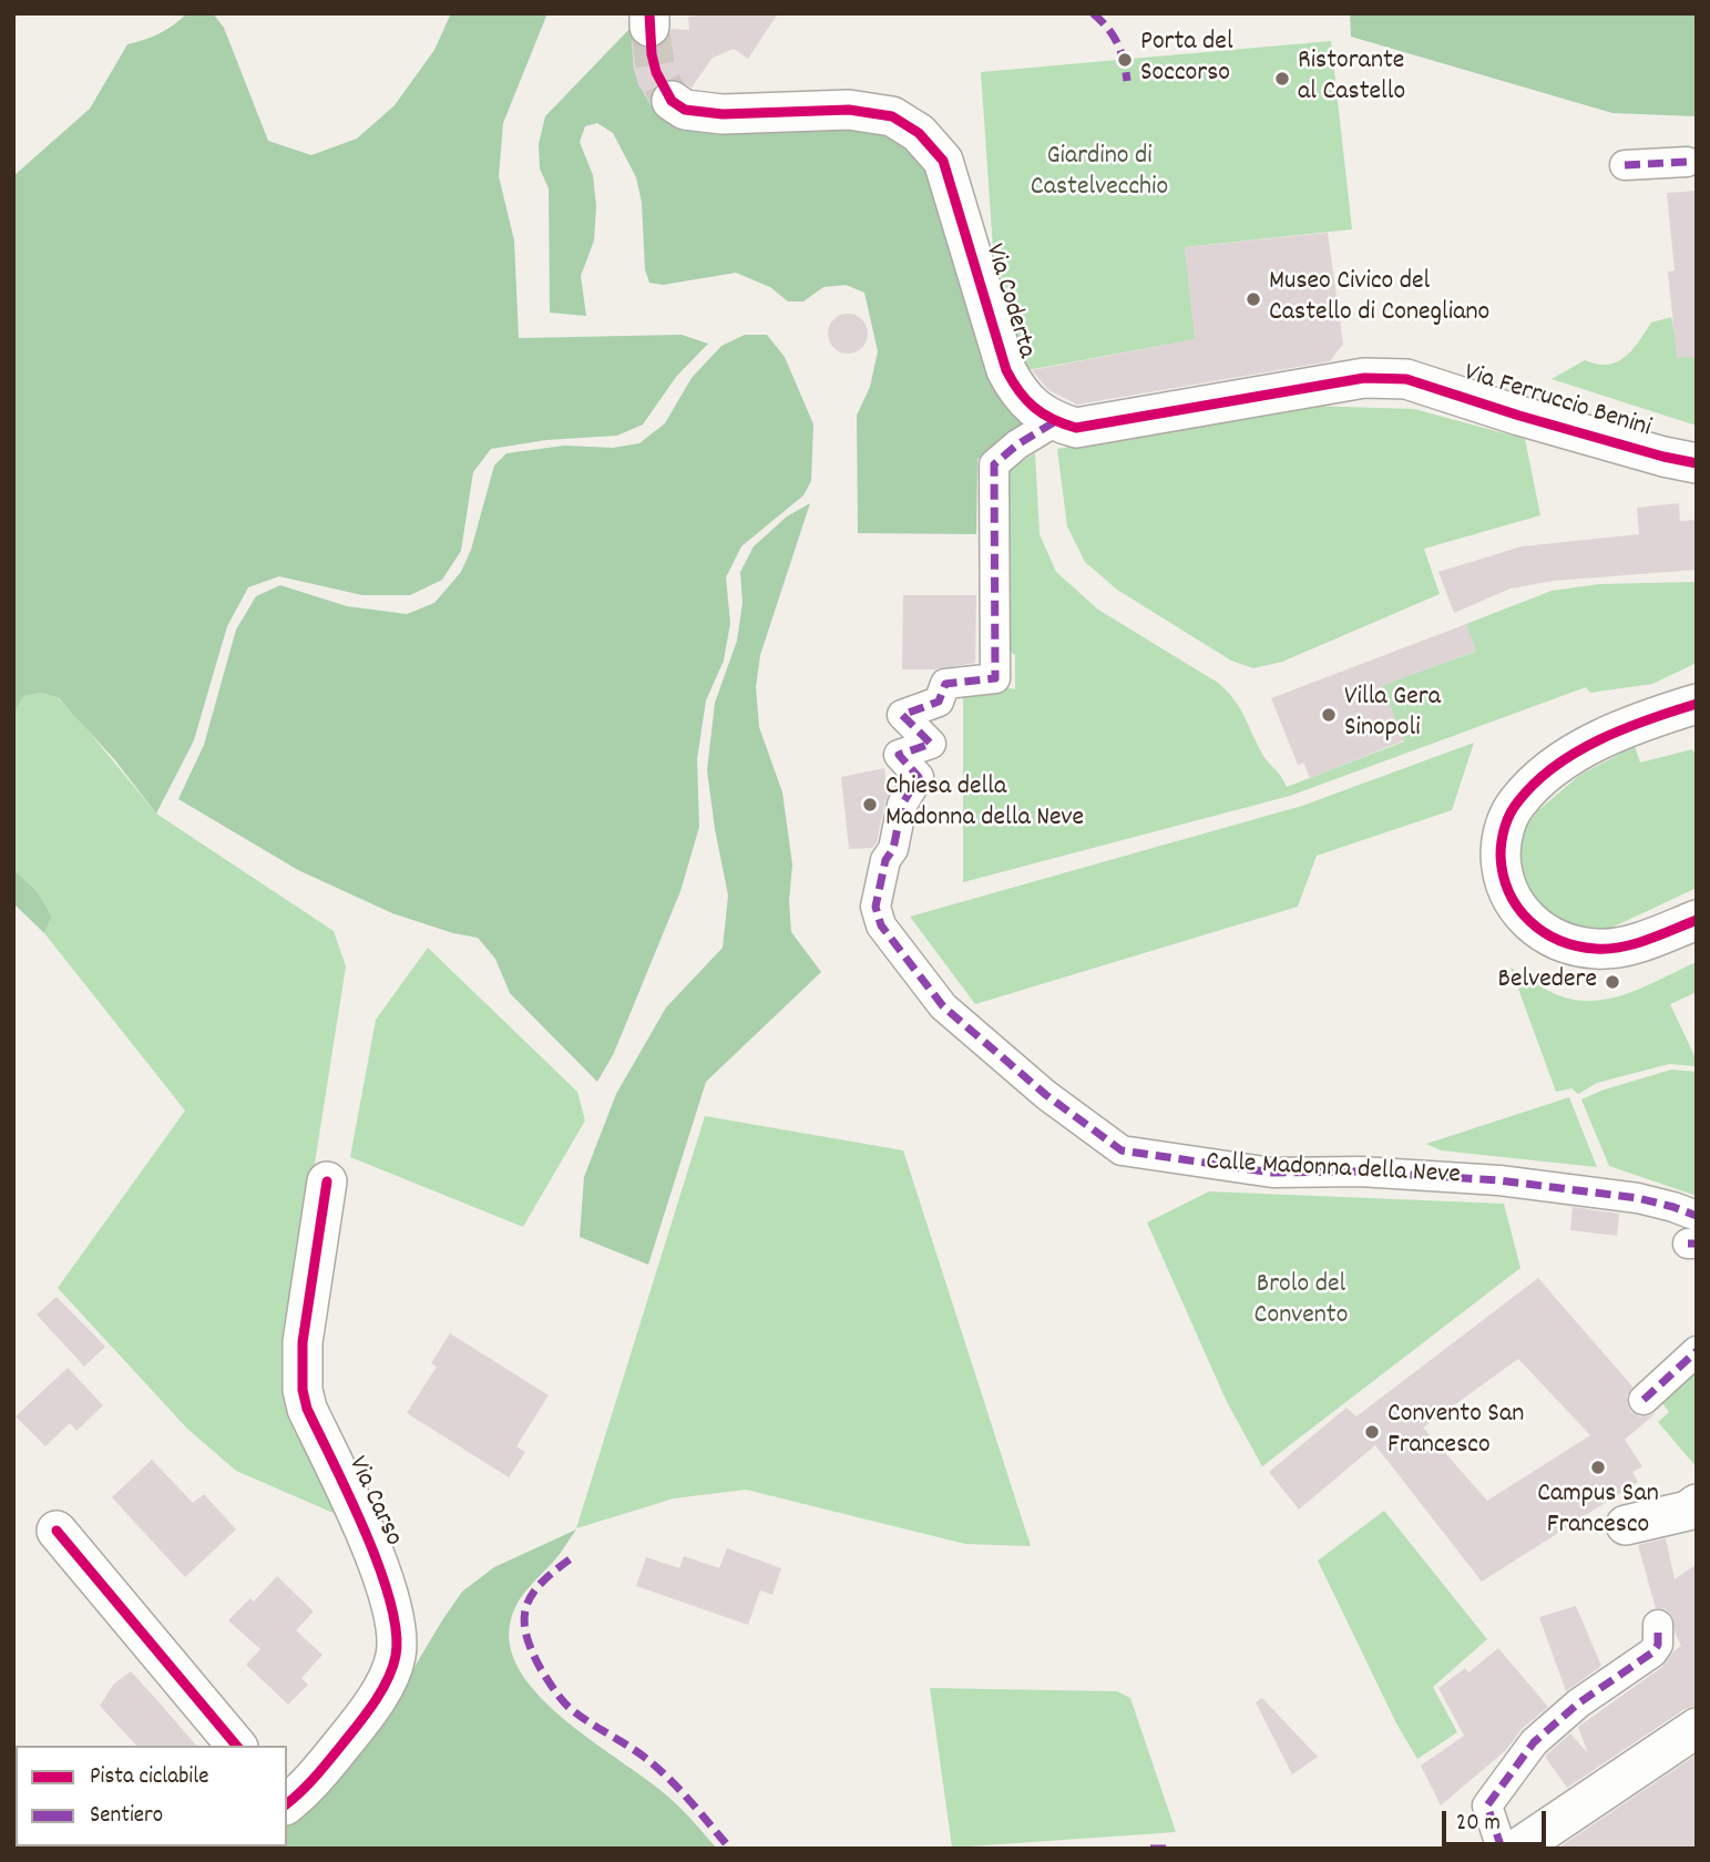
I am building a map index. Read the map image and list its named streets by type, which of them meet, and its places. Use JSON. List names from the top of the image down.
{
  "streets": {
    "street": [
      "Via Coderta",
      "Via Ferruccio Benini",
      "Calle Madonna della Neve",
      "Via Carso"
    ]
  },
  "crossings": [
    ["Via Coderta", "Via Ferruccio Benini"],
    ["Via Coderta", "Calle Madonna della Neve"],
    ["Via Ferruccio Benini", "Calle Madonna della Neve"]
  ],
  "parks": ["Giardino di Castelvecchio", "Brolo del Convento"],
  "places": [
    "Porta del Soccorso",
    "Ristorante al Castello",
    "Museo Civico del Castello di Conegliano",
    "Villa Gera Sinopoli",
    "Chiesa della Madonna della Neve",
    "Belvedere",
    "Convento San Francesco",
    "Campus San Francesco"
  ],
  "legend": ["Pista ciclabile", "Sentiero"],
  "scale_bar": "20 m"
}
